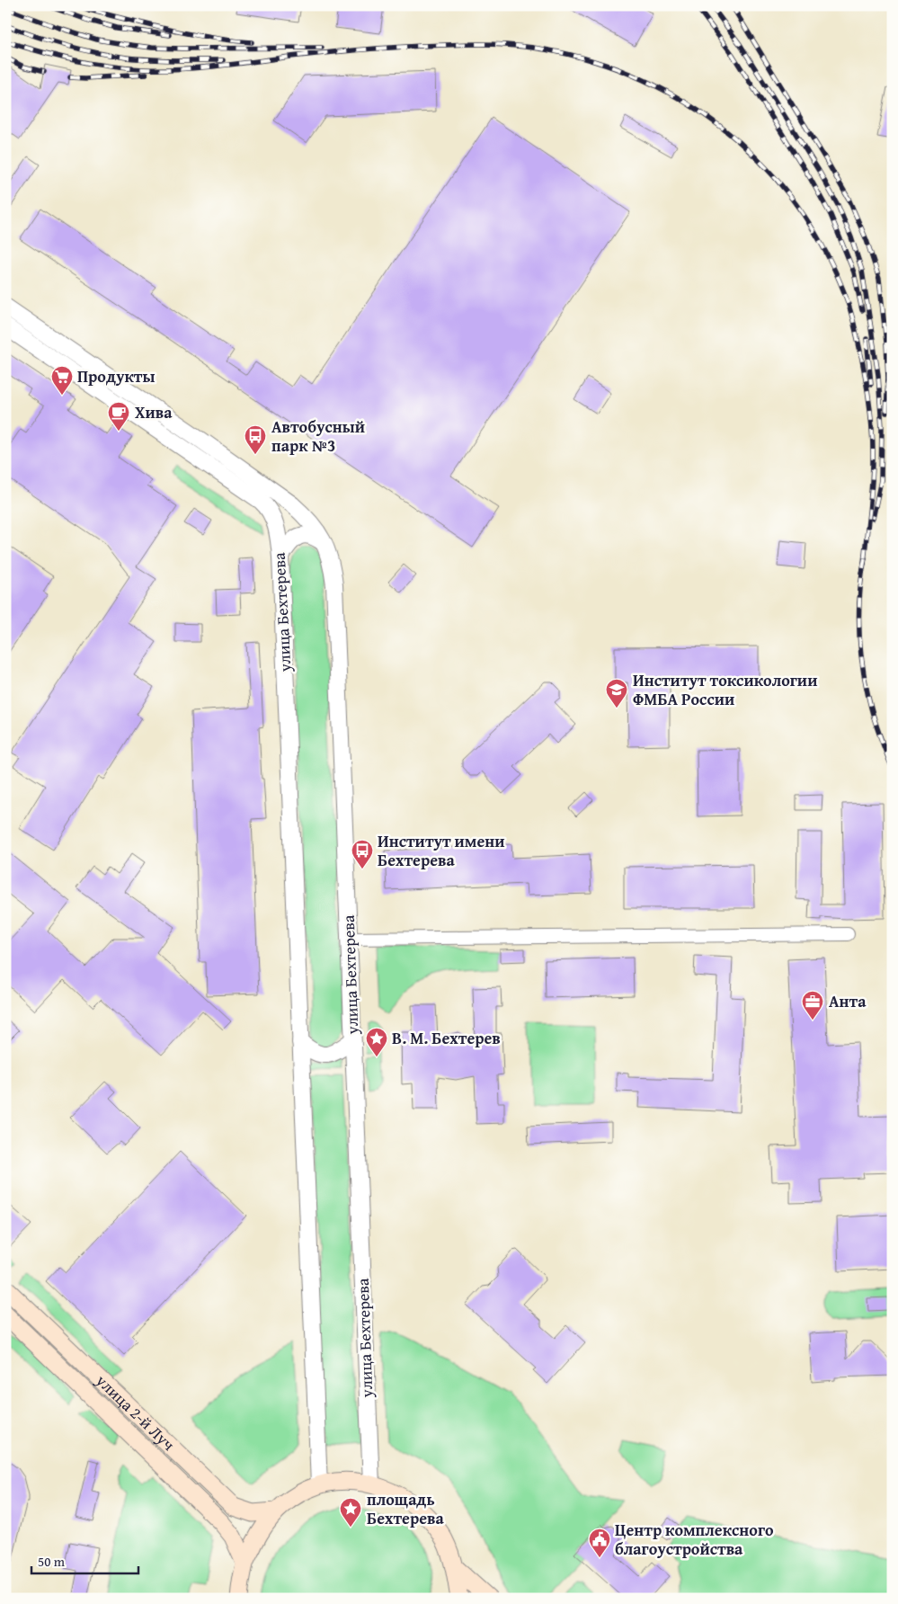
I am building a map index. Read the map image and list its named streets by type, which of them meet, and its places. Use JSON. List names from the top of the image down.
{
  "streets": {
    "main road": ["улица 2-й Луч"],
    "street": ["улица Бехтерева"]
  },
  "places": {
    "supermarket": ["Продукты"],
    "cafe": ["Хива"],
    "bus stop": ["Автобусный парк №3", "Институт имени Бехтерева"],
    "school or university": ["Институт токсикологии ФМБА России"],
    "office": ["Анта"],
    "place": ["В. М. Бехтерев", "площадь Бехтерева"],
    "public building": ["Центр комплексного благоустройства"]
  },
  "scale_bar": "50 m"
}
